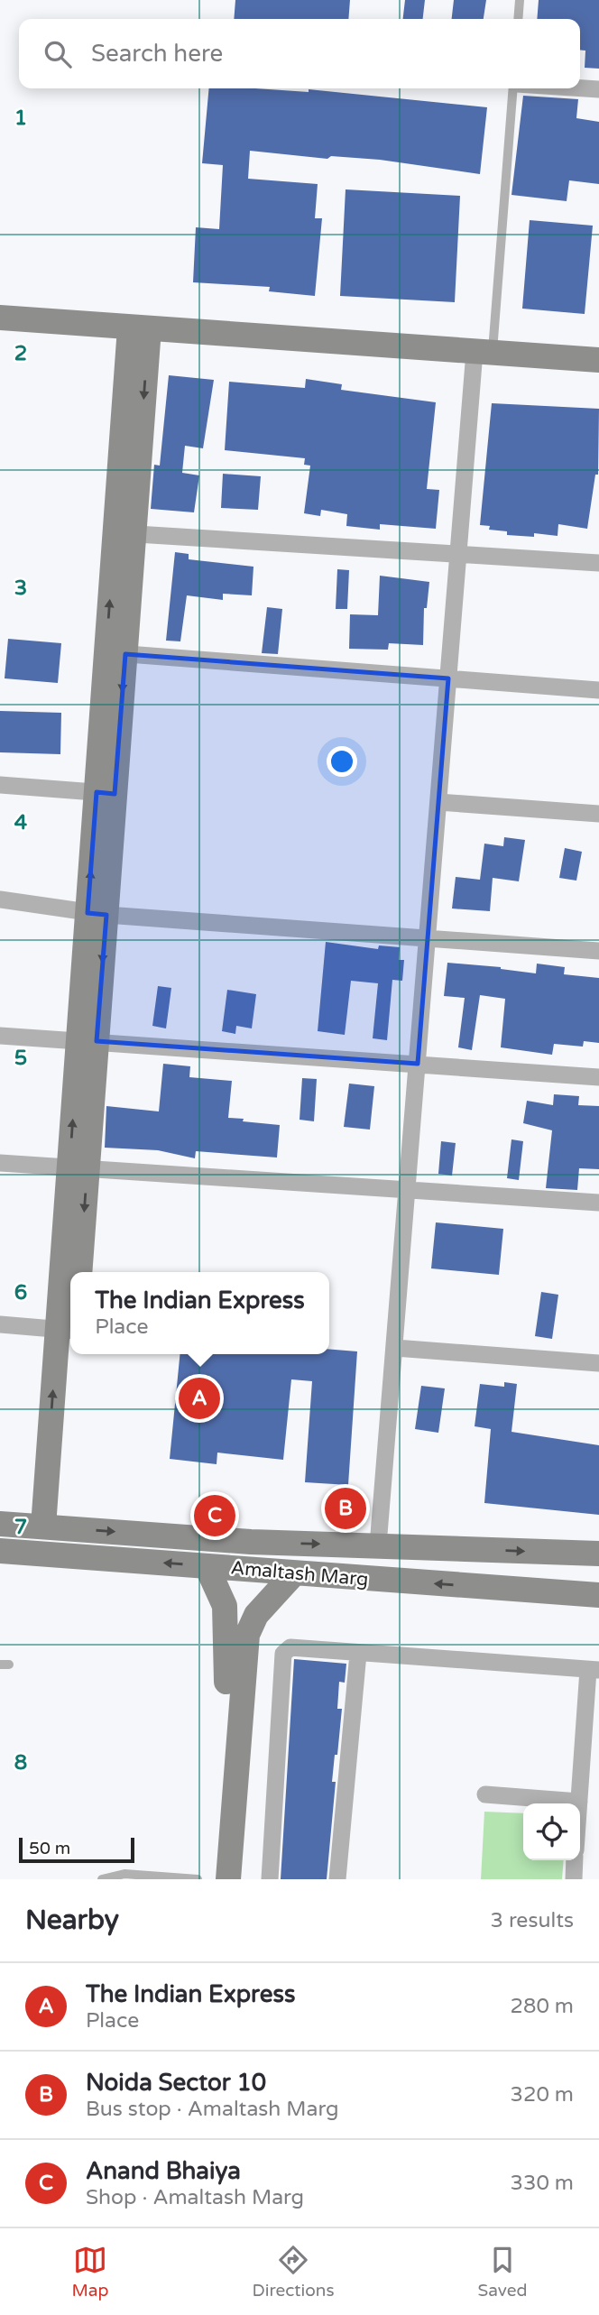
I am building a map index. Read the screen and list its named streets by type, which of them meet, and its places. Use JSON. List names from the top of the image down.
{
  "streets": {
    "street": ["Amaltash Marg"]
  },
  "scale_bar": "50 m",
  "page": {
    "search": "Search here",
    "popup": ["The Indian Express", "Place"],
    "pins": ["A", "B", "C"],
    "scale": "50 m",
    "heading": ["Nearby", "3 results"],
    "list": [
      {
        "mark": "A",
        "name": "The Indian Express",
        "note": "Place",
        "value": "280 m"
      },
      {
        "mark": "B",
        "name": "Noida Sector 10",
        "note": "Bus stop · Amaltash Marg",
        "value": "320 m"
      },
      {
        "mark": "C",
        "name": "Anand Bhaiya",
        "note": "Shop · Amaltash Marg",
        "value": "330 m"
      }
    ],
    "nav": ["Map", "Directions", "Saved"]
  },
  "grid": {
    "rows": [
      "1",
      "2",
      "3",
      "4",
      "5",
      "6",
      "7",
      "8"
    ]
  }
}
